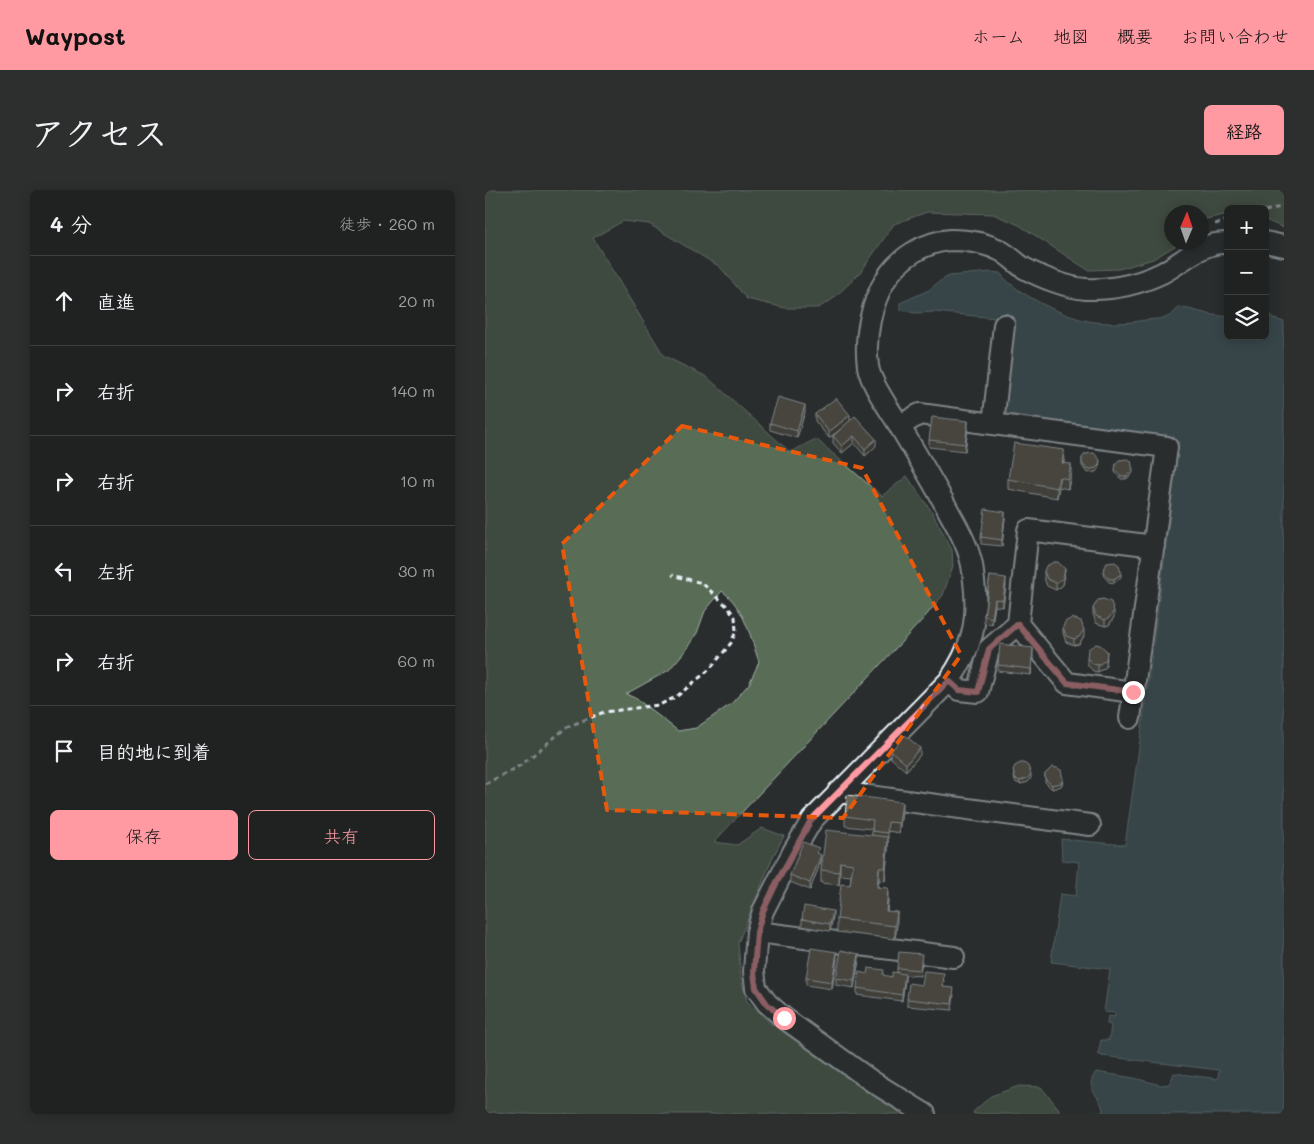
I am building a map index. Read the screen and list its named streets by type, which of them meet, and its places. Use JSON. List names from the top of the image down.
{
  "north": "top",
  "page": {
    "header": "Waypost",
    "nav": [
      "ホーム",
      "地図",
      "概要",
      "お問い合わせ"
    ],
    "title": "アクセス",
    "buttons": [
      "経路",
      ["保存", "共有"]
    ],
    "heading": ["4 分", "徒歩 · 260 m"],
    "map_buttons": ["+", "−"],
    "list": [
      ["直進", "20 m"],
      ["右折", "140 m"],
      ["右折", "10 m"],
      ["左折", "30 m"],
      ["右折", "60 m"],
      "目的地に到着"
    ]
  }
}
